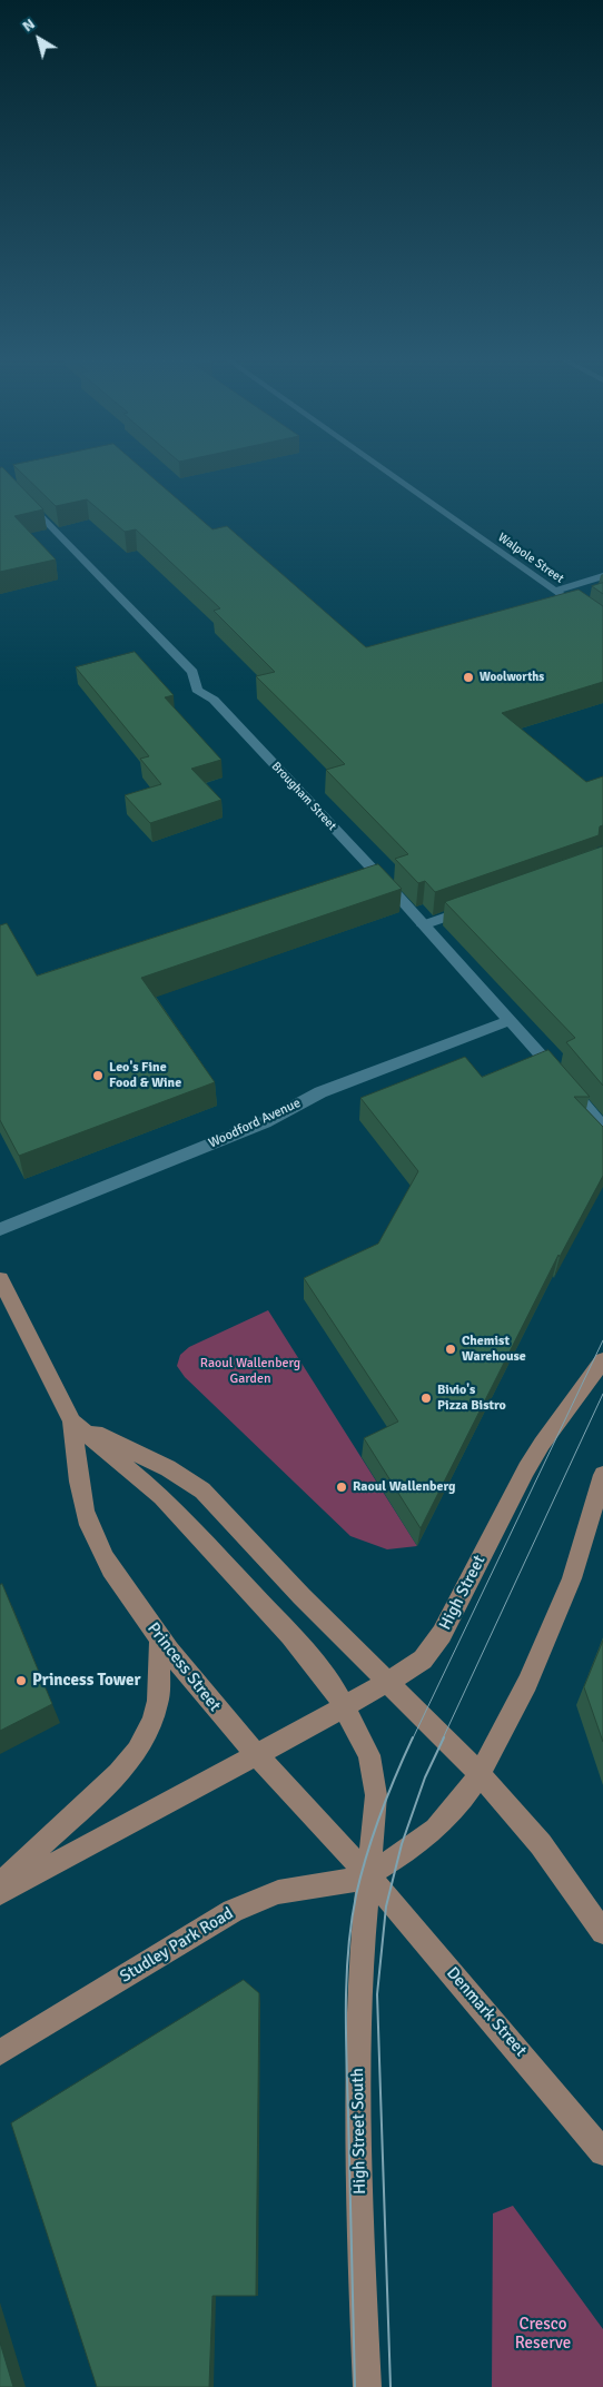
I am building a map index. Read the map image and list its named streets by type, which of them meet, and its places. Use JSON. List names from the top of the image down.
{
  "streets": {
    "main road": [
      "High Street",
      "Princess Street",
      "Studley Park Road",
      "Denmark Street",
      "High Street South"
    ],
    "street": ["Walpole Street", "Brougham Street", "Woodford Avenue"]
  },
  "crossings": [
    ["Brougham Street", "Woodford Avenue"],
    ["High Street", "Princess Street"],
    ["High Street", "High Street South"],
    ["Princess Street", "Studley Park Road"],
    ["Princess Street", "Denmark Street"],
    ["Princess Street", "High Street South"],
    ["Studley Park Road", "Denmark Street"],
    ["Studley Park Road", "High Street South"],
    ["Denmark Street", "High Street South"]
  ],
  "parks": ["Raoul Wallenberg Garden", "Cresco Reserve"],
  "places": [
    "Woolworths",
    "Leo's Fine Food & Wine",
    "Chemist Warehouse",
    "Bivio's Pizza Bistro",
    "Raoul Wallenberg",
    "Princess Tower"
  ],
  "north": "top left"
}
